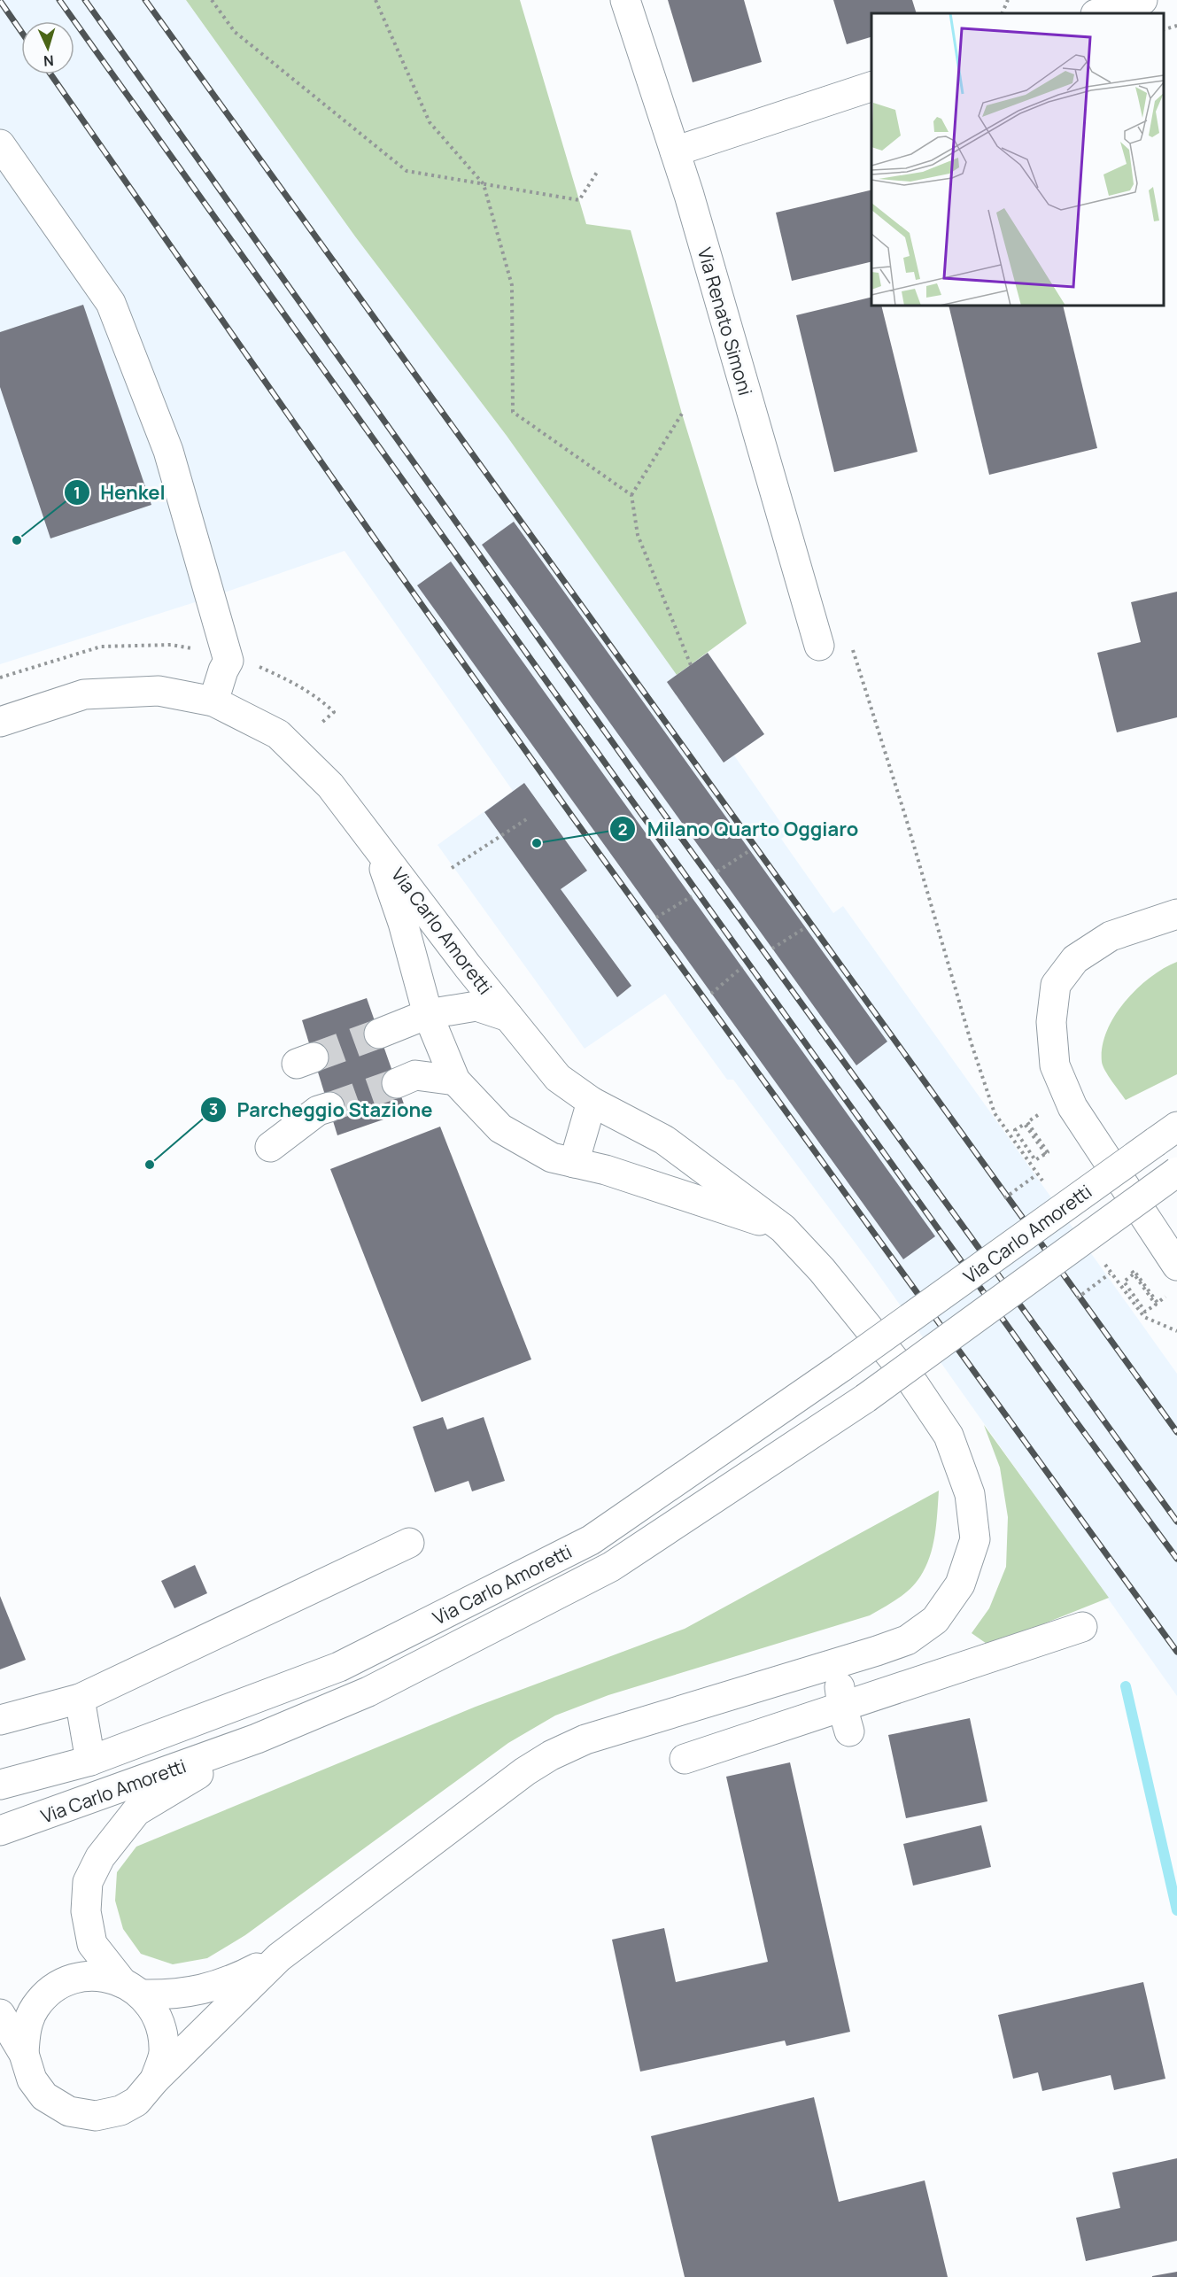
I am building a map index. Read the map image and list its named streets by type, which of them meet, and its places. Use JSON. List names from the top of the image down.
{
  "streets": {
    "street": ["Via Renato Simoni", "Via Carlo Amoretti"]
  },
  "places": ["Henkel", "Milano Quarto Oggiaro", "Parcheggio Stazione"],
  "north": "bottom"
}
